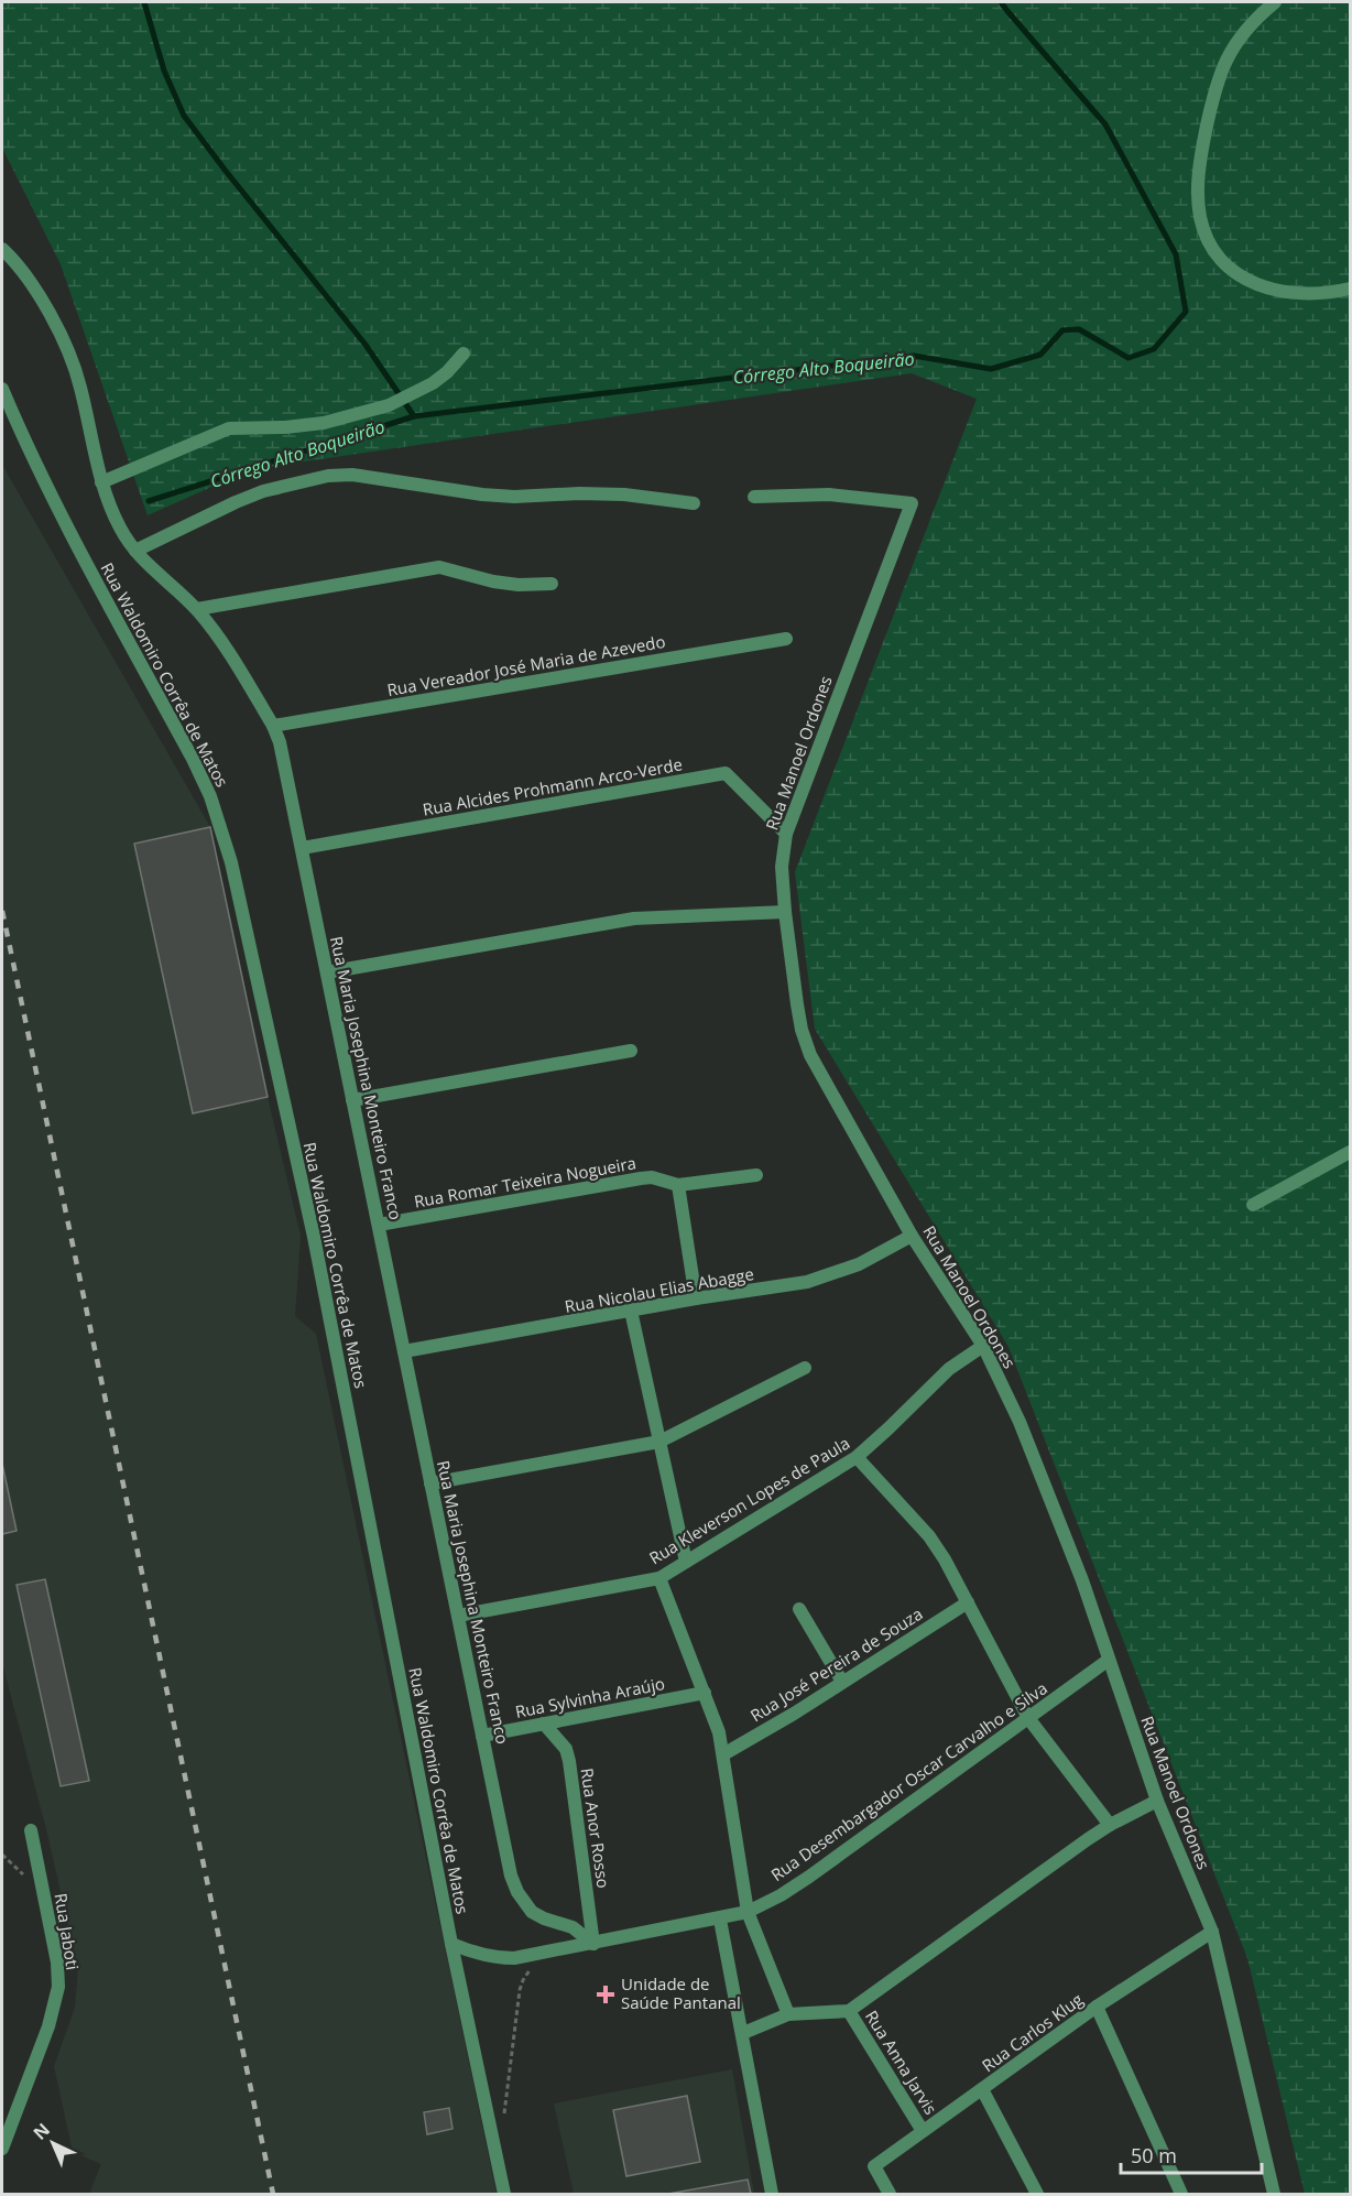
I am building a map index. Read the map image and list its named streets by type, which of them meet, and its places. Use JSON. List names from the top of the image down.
{
  "streets": {
    "street": [
      "Rua Vereador José Maria de Azevedo",
      "Rua Waldomiro Corrêa de Matos",
      "Rua Manoel Ordones",
      "Rua Alcides Prohmann Arco-Verde",
      "Rua Maria Josephina Monteiro Franco",
      "Rua Romar Teixeira Nogueira",
      "Rua Nicolau Elias Abagge",
      "Rua Kleverson Lopes de Paula",
      "Rua José Pereira de Souza",
      "Rua Sylvinha Araújo",
      "Rua Desembargador Oscar Carvalho e Silva",
      "Rua Anor Rosso",
      "Rua Jaboti",
      "Rua Carlos Klug",
      "Rua Anna Jarvis"
    ]
  },
  "crossings": [
    ["Rua Vereador José Maria de Azevedo", "Rua Maria Josephina Monteiro Franco"],
    ["Rua Waldomiro Corrêa de Matos", "Rua Desembargador Oscar Carvalho e Silva"],
    ["Rua Manoel Ordones", "Rua Alcides Prohmann Arco-Verde"],
    ["Rua Manoel Ordones", "Rua Nicolau Elias Abagge"],
    ["Rua Manoel Ordones", "Rua Kleverson Lopes de Paula"],
    ["Rua Manoel Ordones", "Rua Desembargador Oscar Carvalho e Silva"],
    ["Rua Manoel Ordones", "Rua Carlos Klug"],
    ["Rua Alcides Prohmann Arco-Verde", "Rua Maria Josephina Monteiro Franco"],
    ["Rua Maria Josephina Monteiro Franco", "Rua Romar Teixeira Nogueira"],
    ["Rua Maria Josephina Monteiro Franco", "Rua Nicolau Elias Abagge"],
    ["Rua Maria Josephina Monteiro Franco", "Rua Kleverson Lopes de Paula"],
    ["Rua Maria Josephina Monteiro Franco", "Rua Sylvinha Araújo"],
    ["Rua Maria Josephina Monteiro Franco", "Rua Desembargador Oscar Carvalho e Silva"],
    ["Rua Maria Josephina Monteiro Franco", "Rua Anor Rosso"],
    ["Rua Sylvinha Araújo", "Rua Anor Rosso"],
    ["Rua Desembargador Oscar Carvalho e Silva", "Rua Anor Rosso"],
    ["Rua Carlos Klug", "Rua Anna Jarvis"]
  ],
  "water": ["Córrego Alto Boqueirão"],
  "places": {
    "health": ["Unidade de Saúde Pantanal"]
  },
  "scale_bar": "50 m",
  "north": "top left"
}
